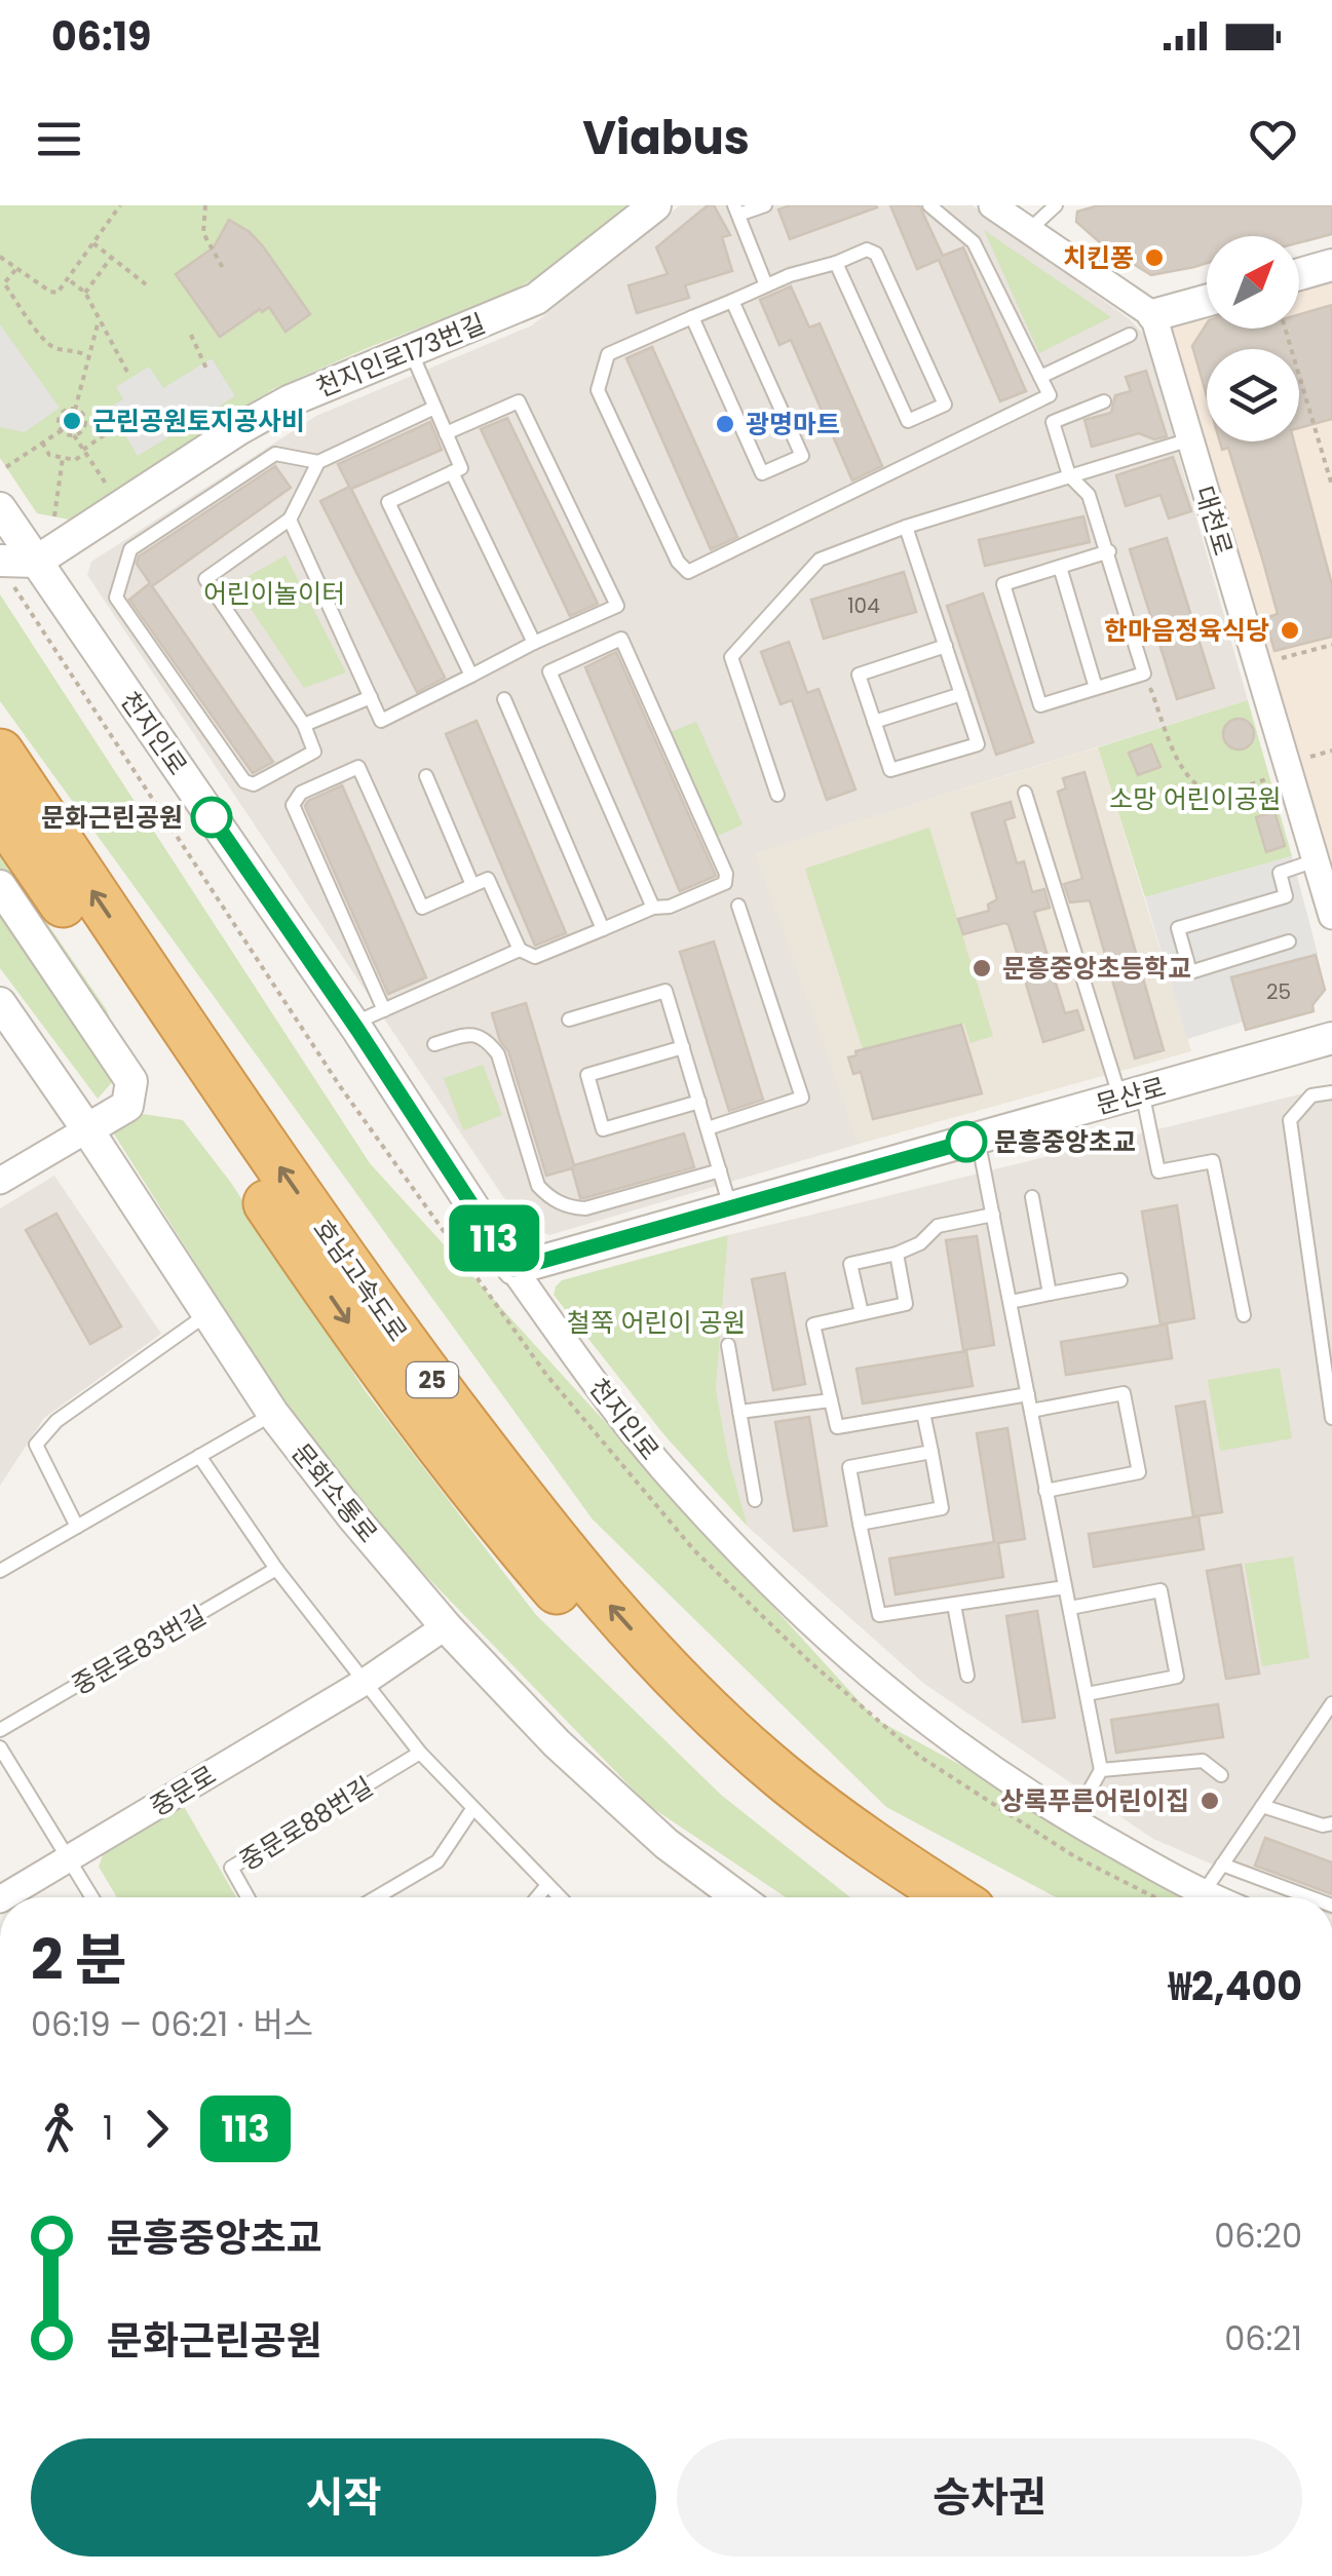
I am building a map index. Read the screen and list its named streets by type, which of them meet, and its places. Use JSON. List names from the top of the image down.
{
  "streets": {
    "highway": ["호남고속도로", "25"],
    "street": [
      "천지인로173번길",
      "대천로",
      "천지인로",
      "문산로",
      "문화소통로",
      "중문로"
    ],
    "lane": ["중문로83번길", "중문로88번길"]
  },
  "crossings": [
    ["천지인로173번길", "천지인로"],
    ["천지인로", "문산로"],
    ["문화소통로", "중문로"]
  ],
  "parks": ["어린이놀이터", "소망 어린이공원", "철쭉 어린이 공원"],
  "places": [
    "치킨퐁",
    "근린공원토지공사비",
    "광명마트",
    "한마음정육식당",
    "문화근린공원",
    "문흥중앙초등학교",
    "문흥중앙초교",
    "상록푸른어린이집"
  ],
  "lines": ["bus line 113"],
  "house_numbers": ["104", "25"],
  "north": "top right",
  "page": {
    "status": "06:19",
    "header": "Viabus",
    "on_map": "113",
    "heading": ["2 분", "06:19 – 06:21 · 버스", "₩2,400"],
    "legs": ["1", "113"],
    "list": [
      {
        "name": "문흥중앙초교",
        "value": "06:20"
      },
      {
        "name": "문화근린공원",
        "value": "06:21"
      }
    ],
    "buttons": ["시작", "승차권"]
  }
}
